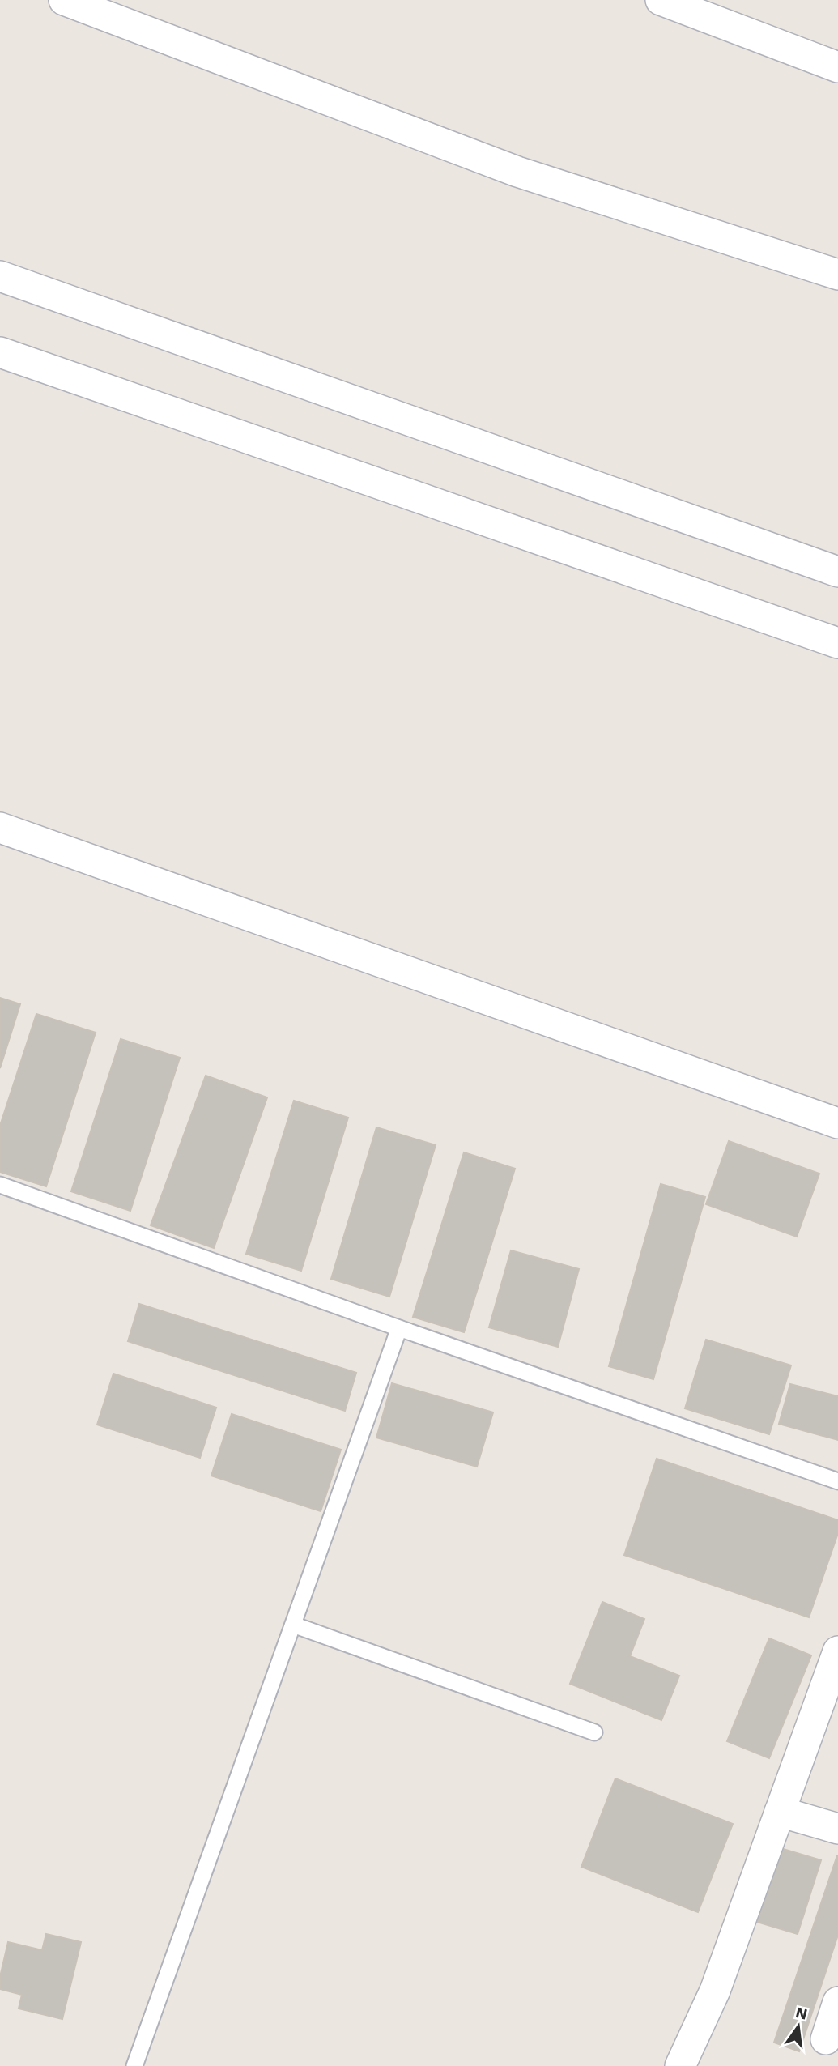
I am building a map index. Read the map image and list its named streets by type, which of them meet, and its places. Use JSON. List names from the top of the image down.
{
  "north": "top"
}
